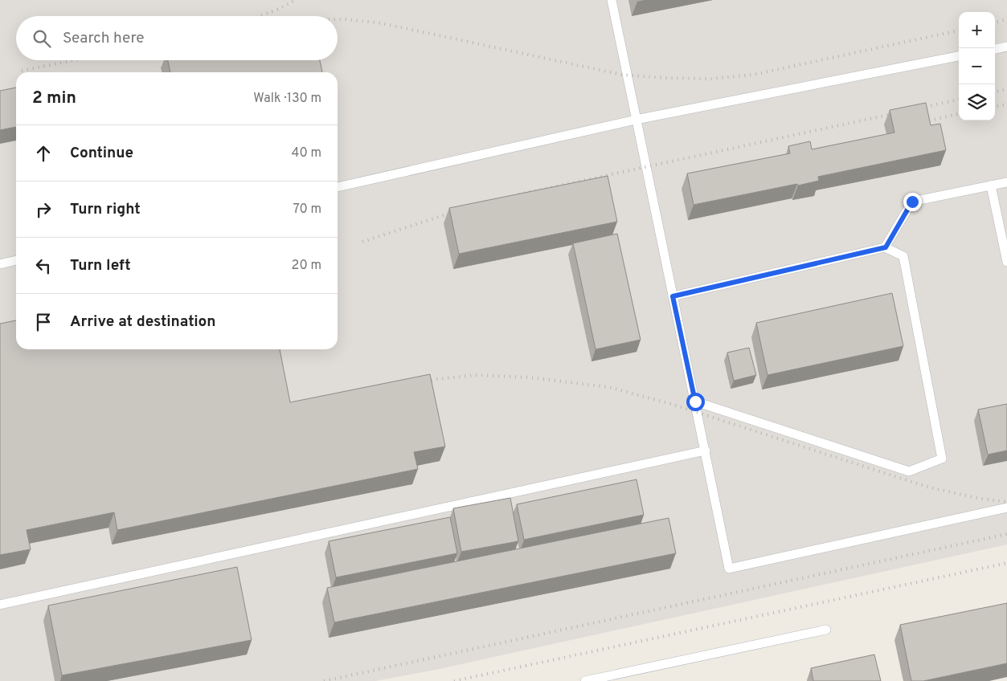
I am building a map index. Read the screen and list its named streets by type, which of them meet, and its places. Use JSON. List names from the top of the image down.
{
  "page": {
    "map_buttons": ["+", "−"],
    "search": "Search here",
    "heading": ["2 min", "Walk · 130 m"],
    "list": [
      ["Continue", "40 m"],
      ["Turn right", "70 m"],
      ["Turn left", "20 m"],
      "Arrive at destination"
    ]
  }
}
